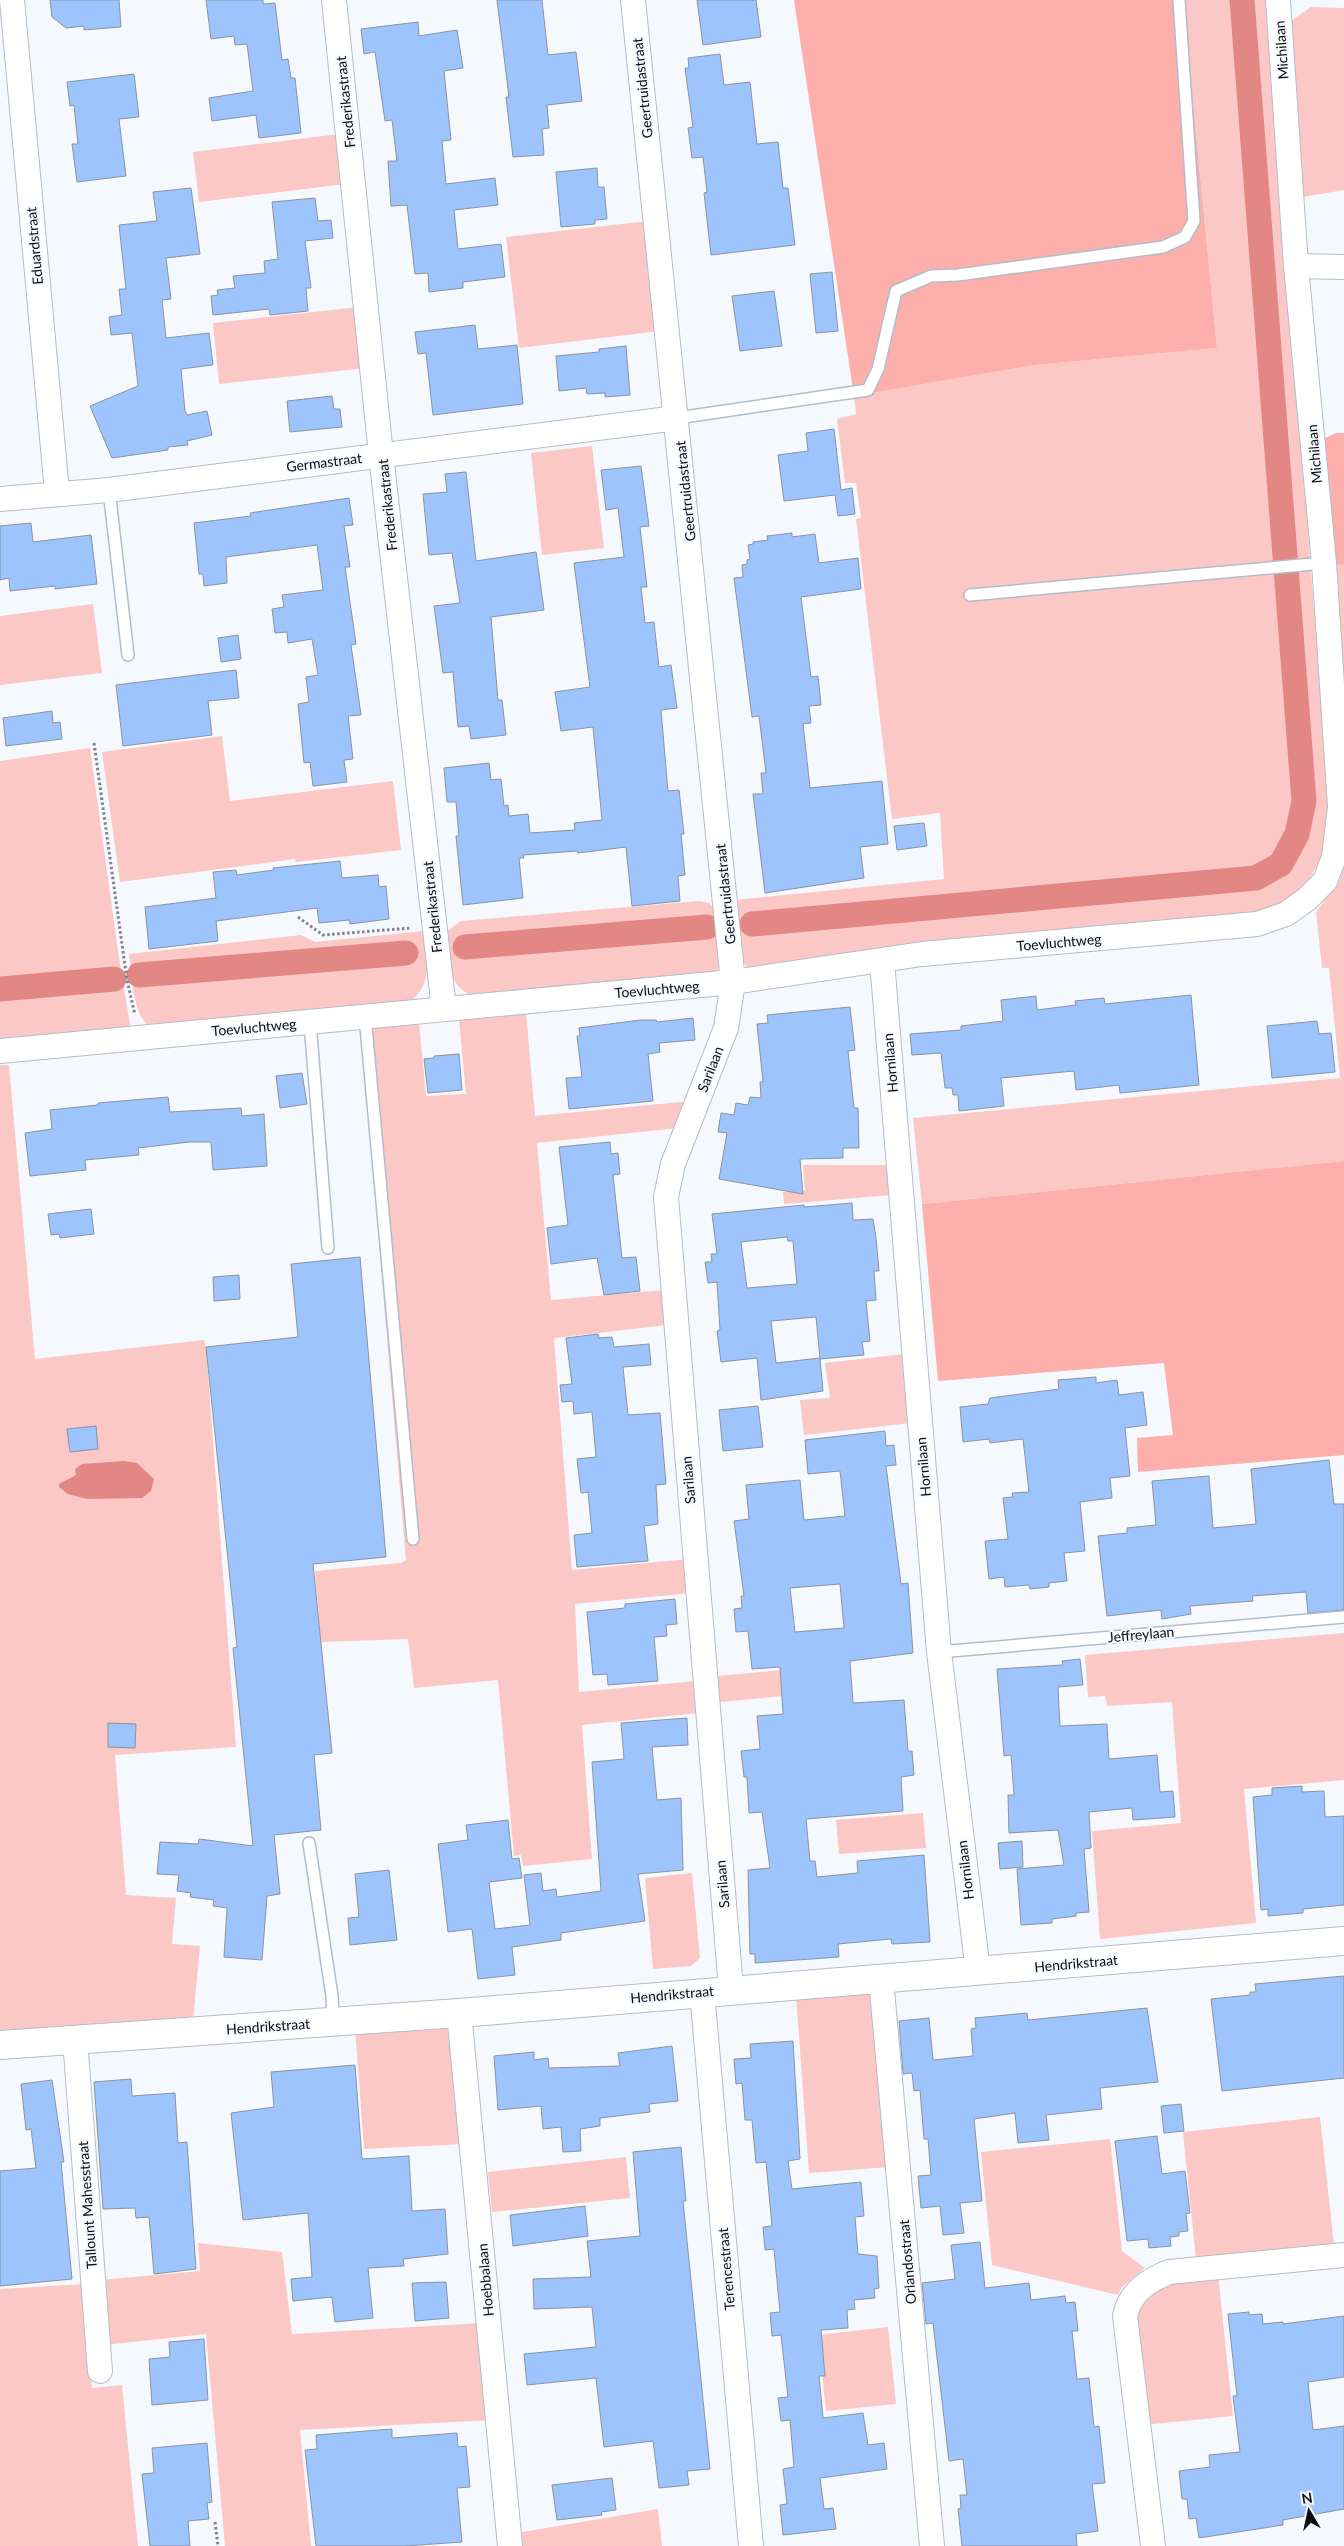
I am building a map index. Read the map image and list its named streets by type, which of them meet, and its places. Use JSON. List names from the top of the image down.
{
  "streets": {
    "street": [
      "Michilaan",
      "Geertruidastraat",
      "Frederikastraat",
      "Eduardstraat",
      "Germastraat",
      "Toevluchtweg",
      "Hornilaan",
      "Sarilaan",
      "Hendrikstraat",
      "Tallount Mahesstraat",
      "Orlandostraat",
      "Terencestraat",
      "Hoebbalaan"
    ],
    "lane": ["Jeffreylaan"]
  },
  "crossings": [
    ["Michilaan", "Toevluchtweg"],
    ["Geertruidastraat", "Germastraat"],
    ["Geertruidastraat", "Toevluchtweg"],
    ["Geertruidastraat", "Sarilaan"],
    ["Frederikastraat", "Germastraat"],
    ["Frederikastraat", "Toevluchtweg"],
    ["Eduardstraat", "Germastraat"],
    ["Toevluchtweg", "Hornilaan"],
    ["Toevluchtweg", "Sarilaan"],
    ["Hornilaan", "Jeffreylaan"],
    ["Hornilaan", "Hendrikstraat"],
    ["Sarilaan", "Hendrikstraat"],
    ["Hendrikstraat", "Tallount Mahesstraat"],
    ["Hendrikstraat", "Orlandostraat"],
    ["Hendrikstraat", "Terencestraat"],
    ["Hendrikstraat", "Hoebbalaan"]
  ],
  "north": "top"
}
